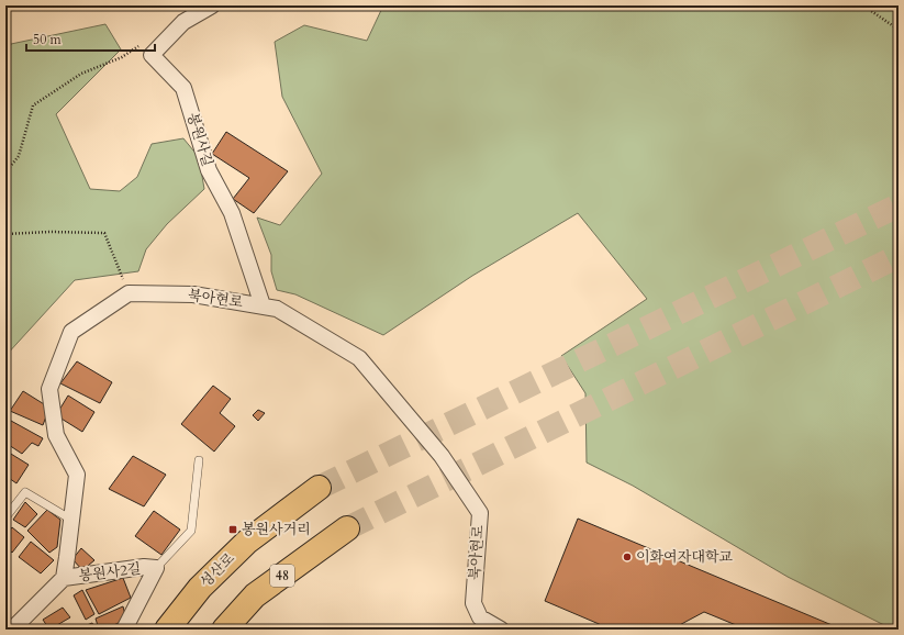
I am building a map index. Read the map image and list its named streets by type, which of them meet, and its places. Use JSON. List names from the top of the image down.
{
  "streets": {
    "main road": ["성산로", "48"],
    "street": ["봉원사길", "북아현로", "봉원사2길"]
  },
  "crossings": [
    ["봉원사길", "북아현로"],
    ["북아현로", "봉원사2길"]
  ],
  "places": {
    "transit": ["봉원사거리"],
    "other": ["이화여자대학교"]
  },
  "scale_bar": "50 m"
}
